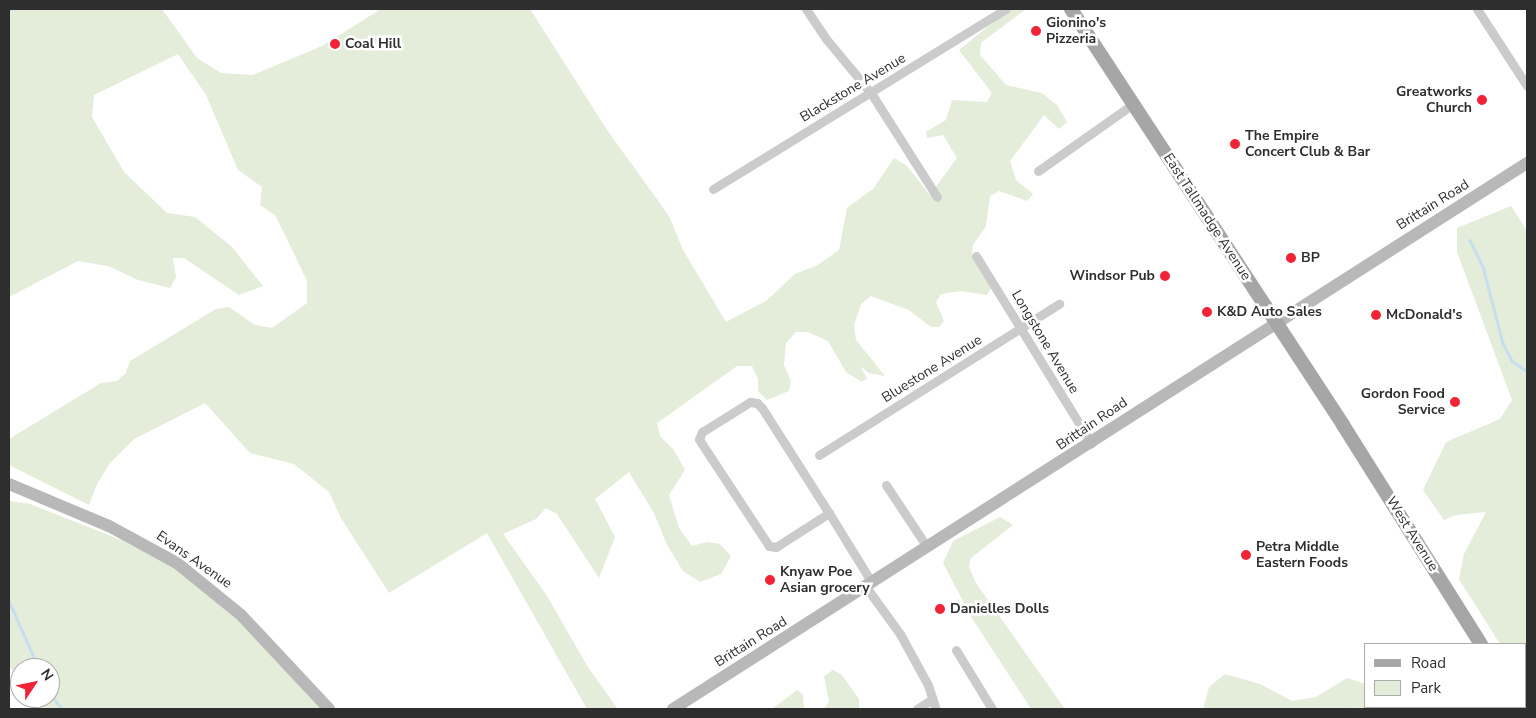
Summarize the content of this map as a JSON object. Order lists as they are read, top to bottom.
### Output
{
  "streets": {
    "main road": [
      "Brittain Road",
      "East Tallmadge Avenue",
      "West Avenue",
      "Evans Avenue"
    ],
    "street": ["Blackstone Avenue", "Longstone Avenue", "Bluestone Avenue"]
  },
  "crossings": [
    ["Brittain Road", "East Tallmadge Avenue"],
    ["Brittain Road", "Longstone Avenue"],
    ["East Tallmadge Avenue", "West Avenue"],
    ["Longstone Avenue", "Bluestone Avenue"]
  ],
  "places": [
    "Gionino's Pizzeria",
    "Coal Hill",
    "Greatworks Church",
    "The Empire Concert Club & Bar",
    "BP",
    "Windsor Pub",
    "K&D Auto Sales",
    "McDonald's",
    "Gordon Food Service",
    "Petra Middle Eastern Foods",
    "Knyaw Poe Asian grocery",
    "Danielles Dolls"
  ],
  "legend": ["Road", "Park"],
  "north": "top right"
}
